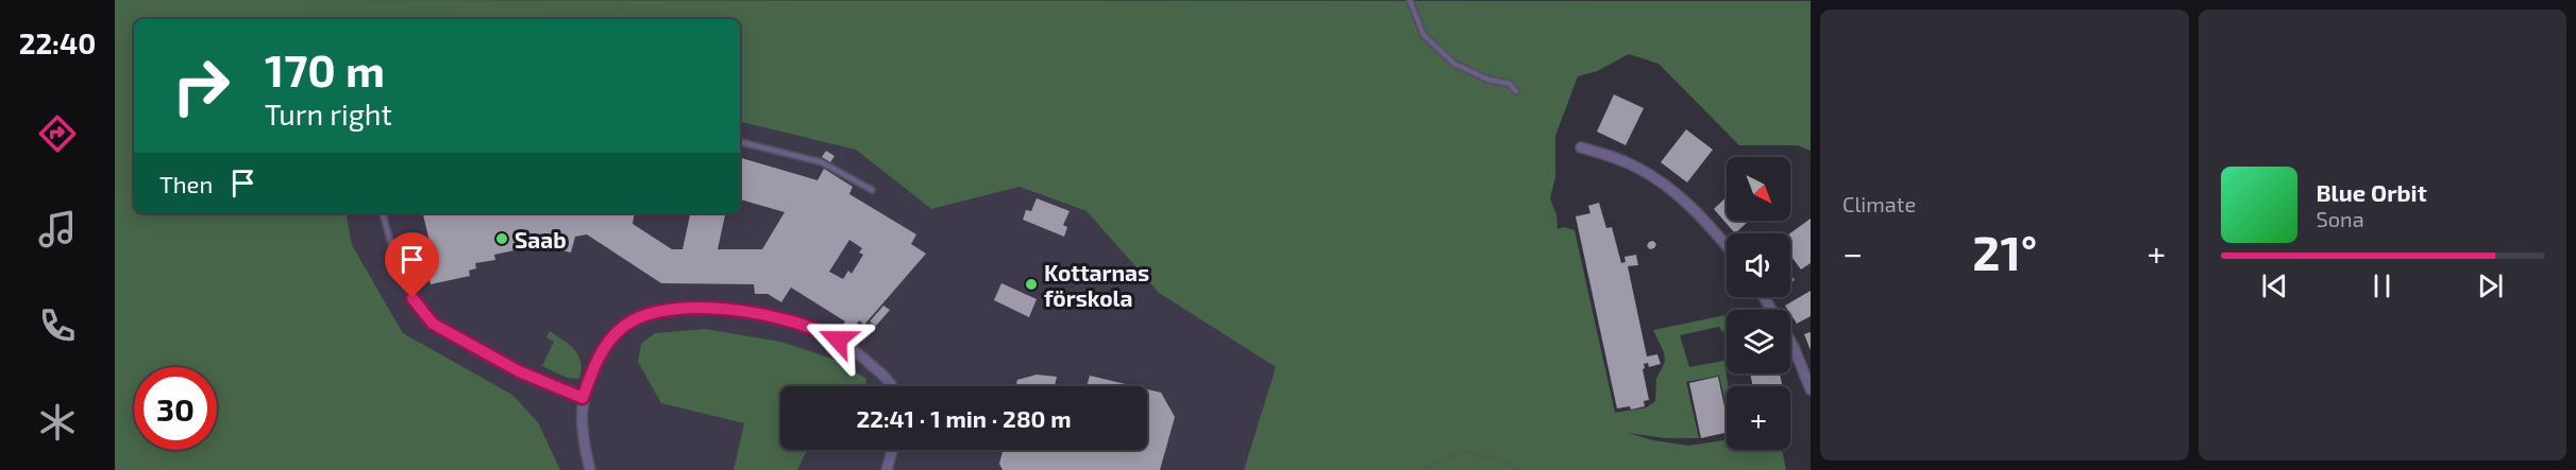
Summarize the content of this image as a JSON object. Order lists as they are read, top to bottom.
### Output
{
  "places": ["Saab", "Kottarnas förskola"],
  "north": "bottom right",
  "page": {
    "tabs": "22:40",
    "tile": "Climate",
    "turn": ["170 m", "Turn right"],
    "then": "Then",
    "map_buttons": "+",
    "song": ["Blue Orbit", "Sona"],
    "heat": ["−", "21°", "+"],
    "limit": "30",
    "trip": "22:41 · 1 min · 280 m"
  }
}
